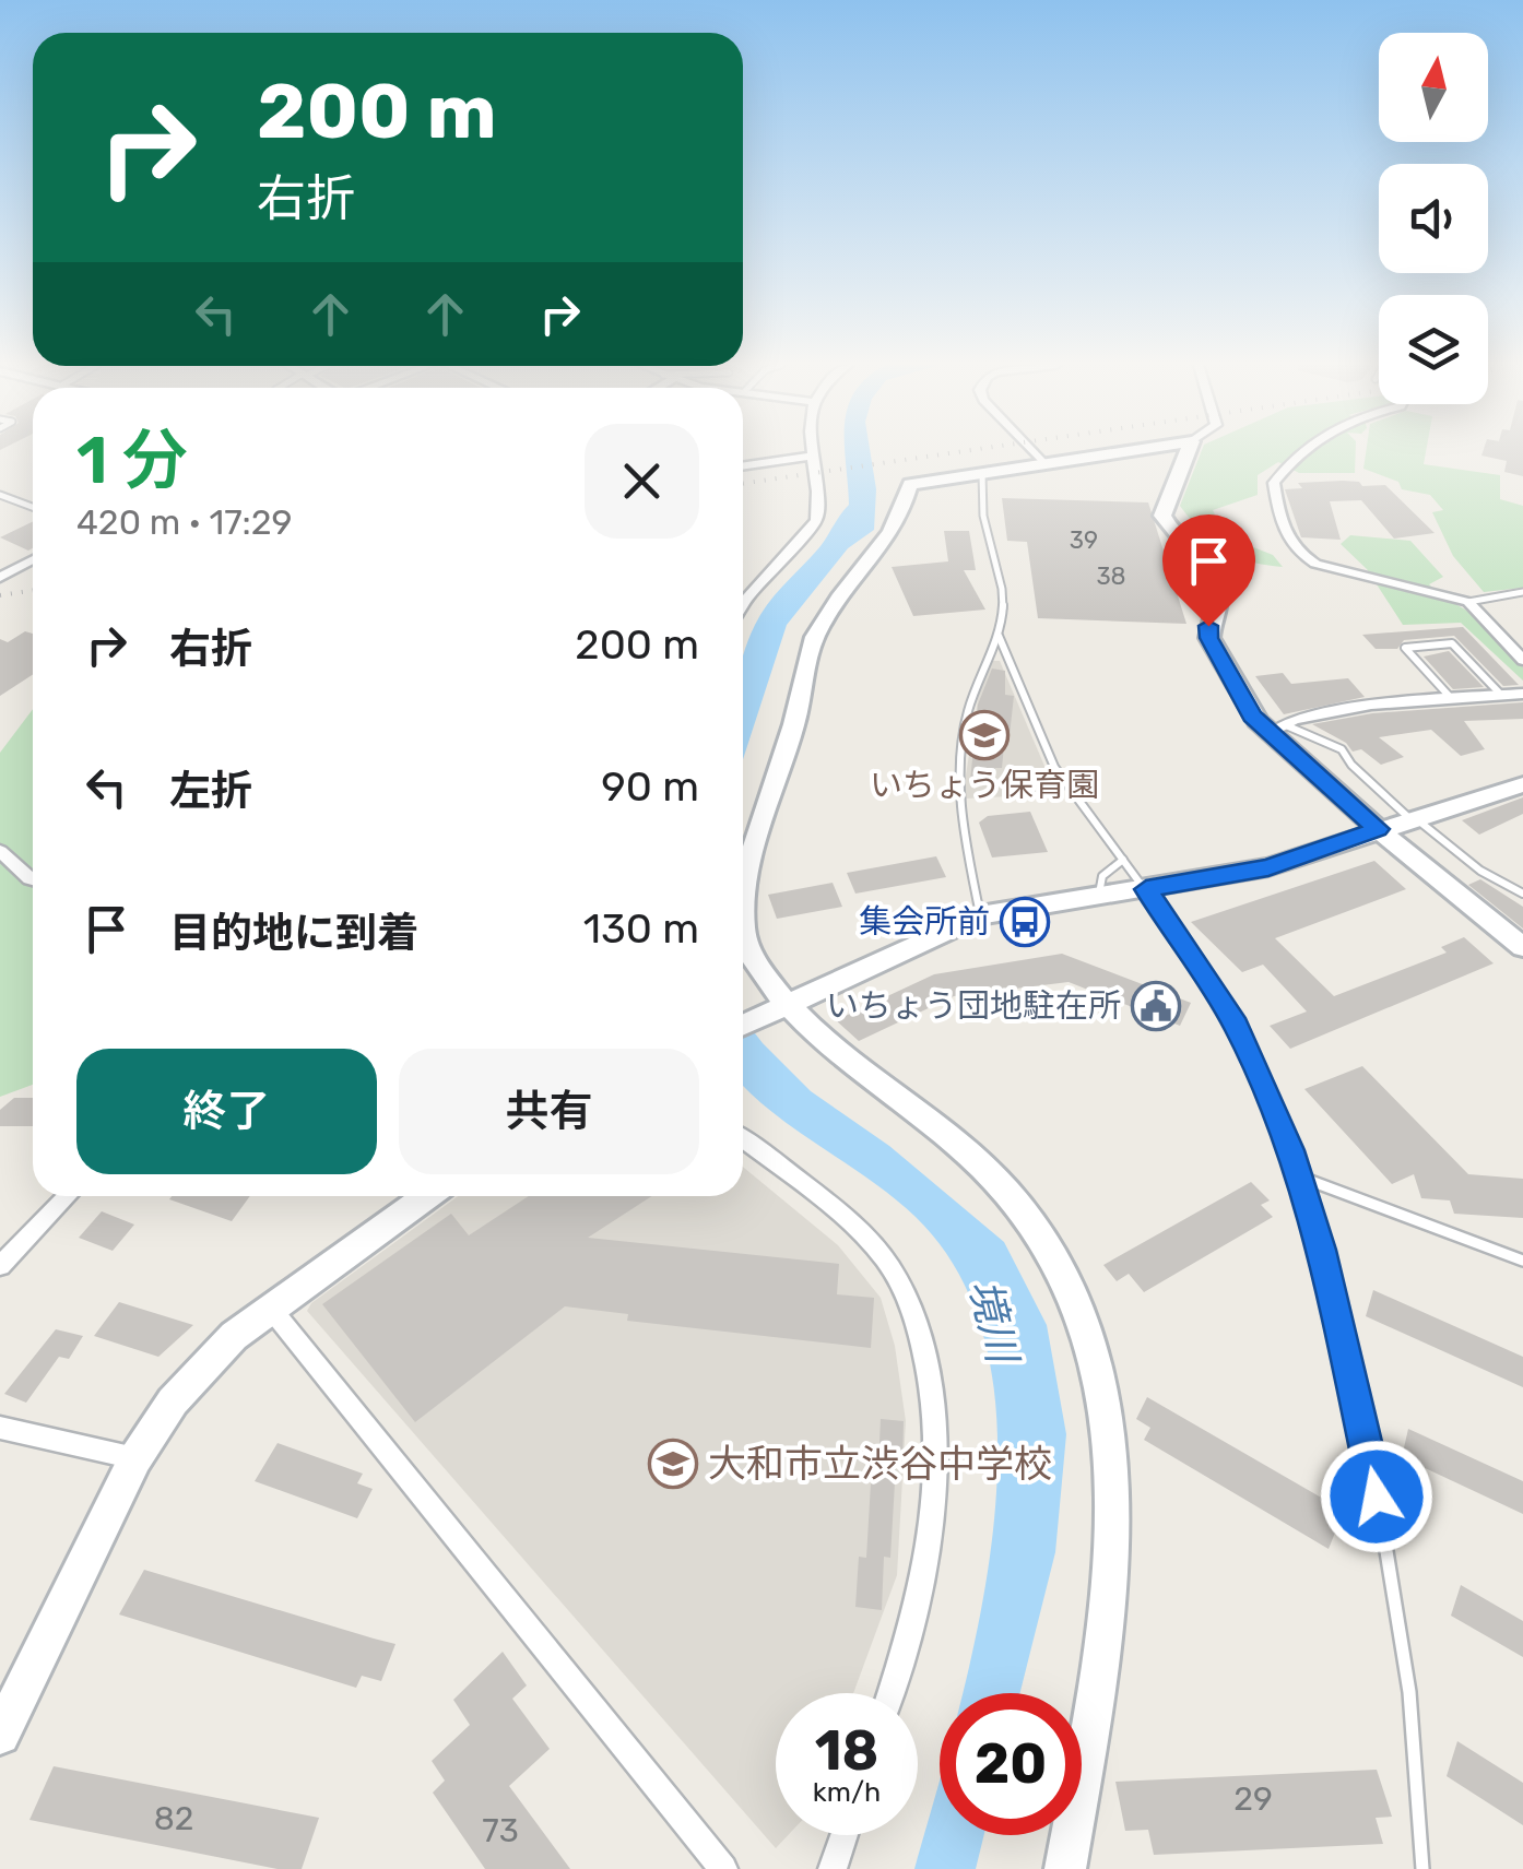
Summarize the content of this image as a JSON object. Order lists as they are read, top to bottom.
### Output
{
  "water": ["境川"],
  "places": {
    "school or university": ["いちょう保育園", "大和市立渋谷中学校"],
    "bus stop": ["集会所前"],
    "public building": ["いちょう団地駐在所"]
  },
  "house_numbers": [
    "39",
    "38",
    "29",
    "82",
    "73"
  ],
  "north": "top",
  "page": {
    "turn": ["200 m", "右折"],
    "heading": ["1 分", "420 m · 17:29"],
    "list": [
      {
        "name": "右折",
        "value": "200 m"
      },
      {
        "name": "左折",
        "value": "90 m"
      },
      {
        "name": "目的地に到着",
        "value": "130 m"
      }
    ],
    "buttons": ["終了", "共有"],
    "speed": "18 km/h",
    "limit": "20"
  }
}
